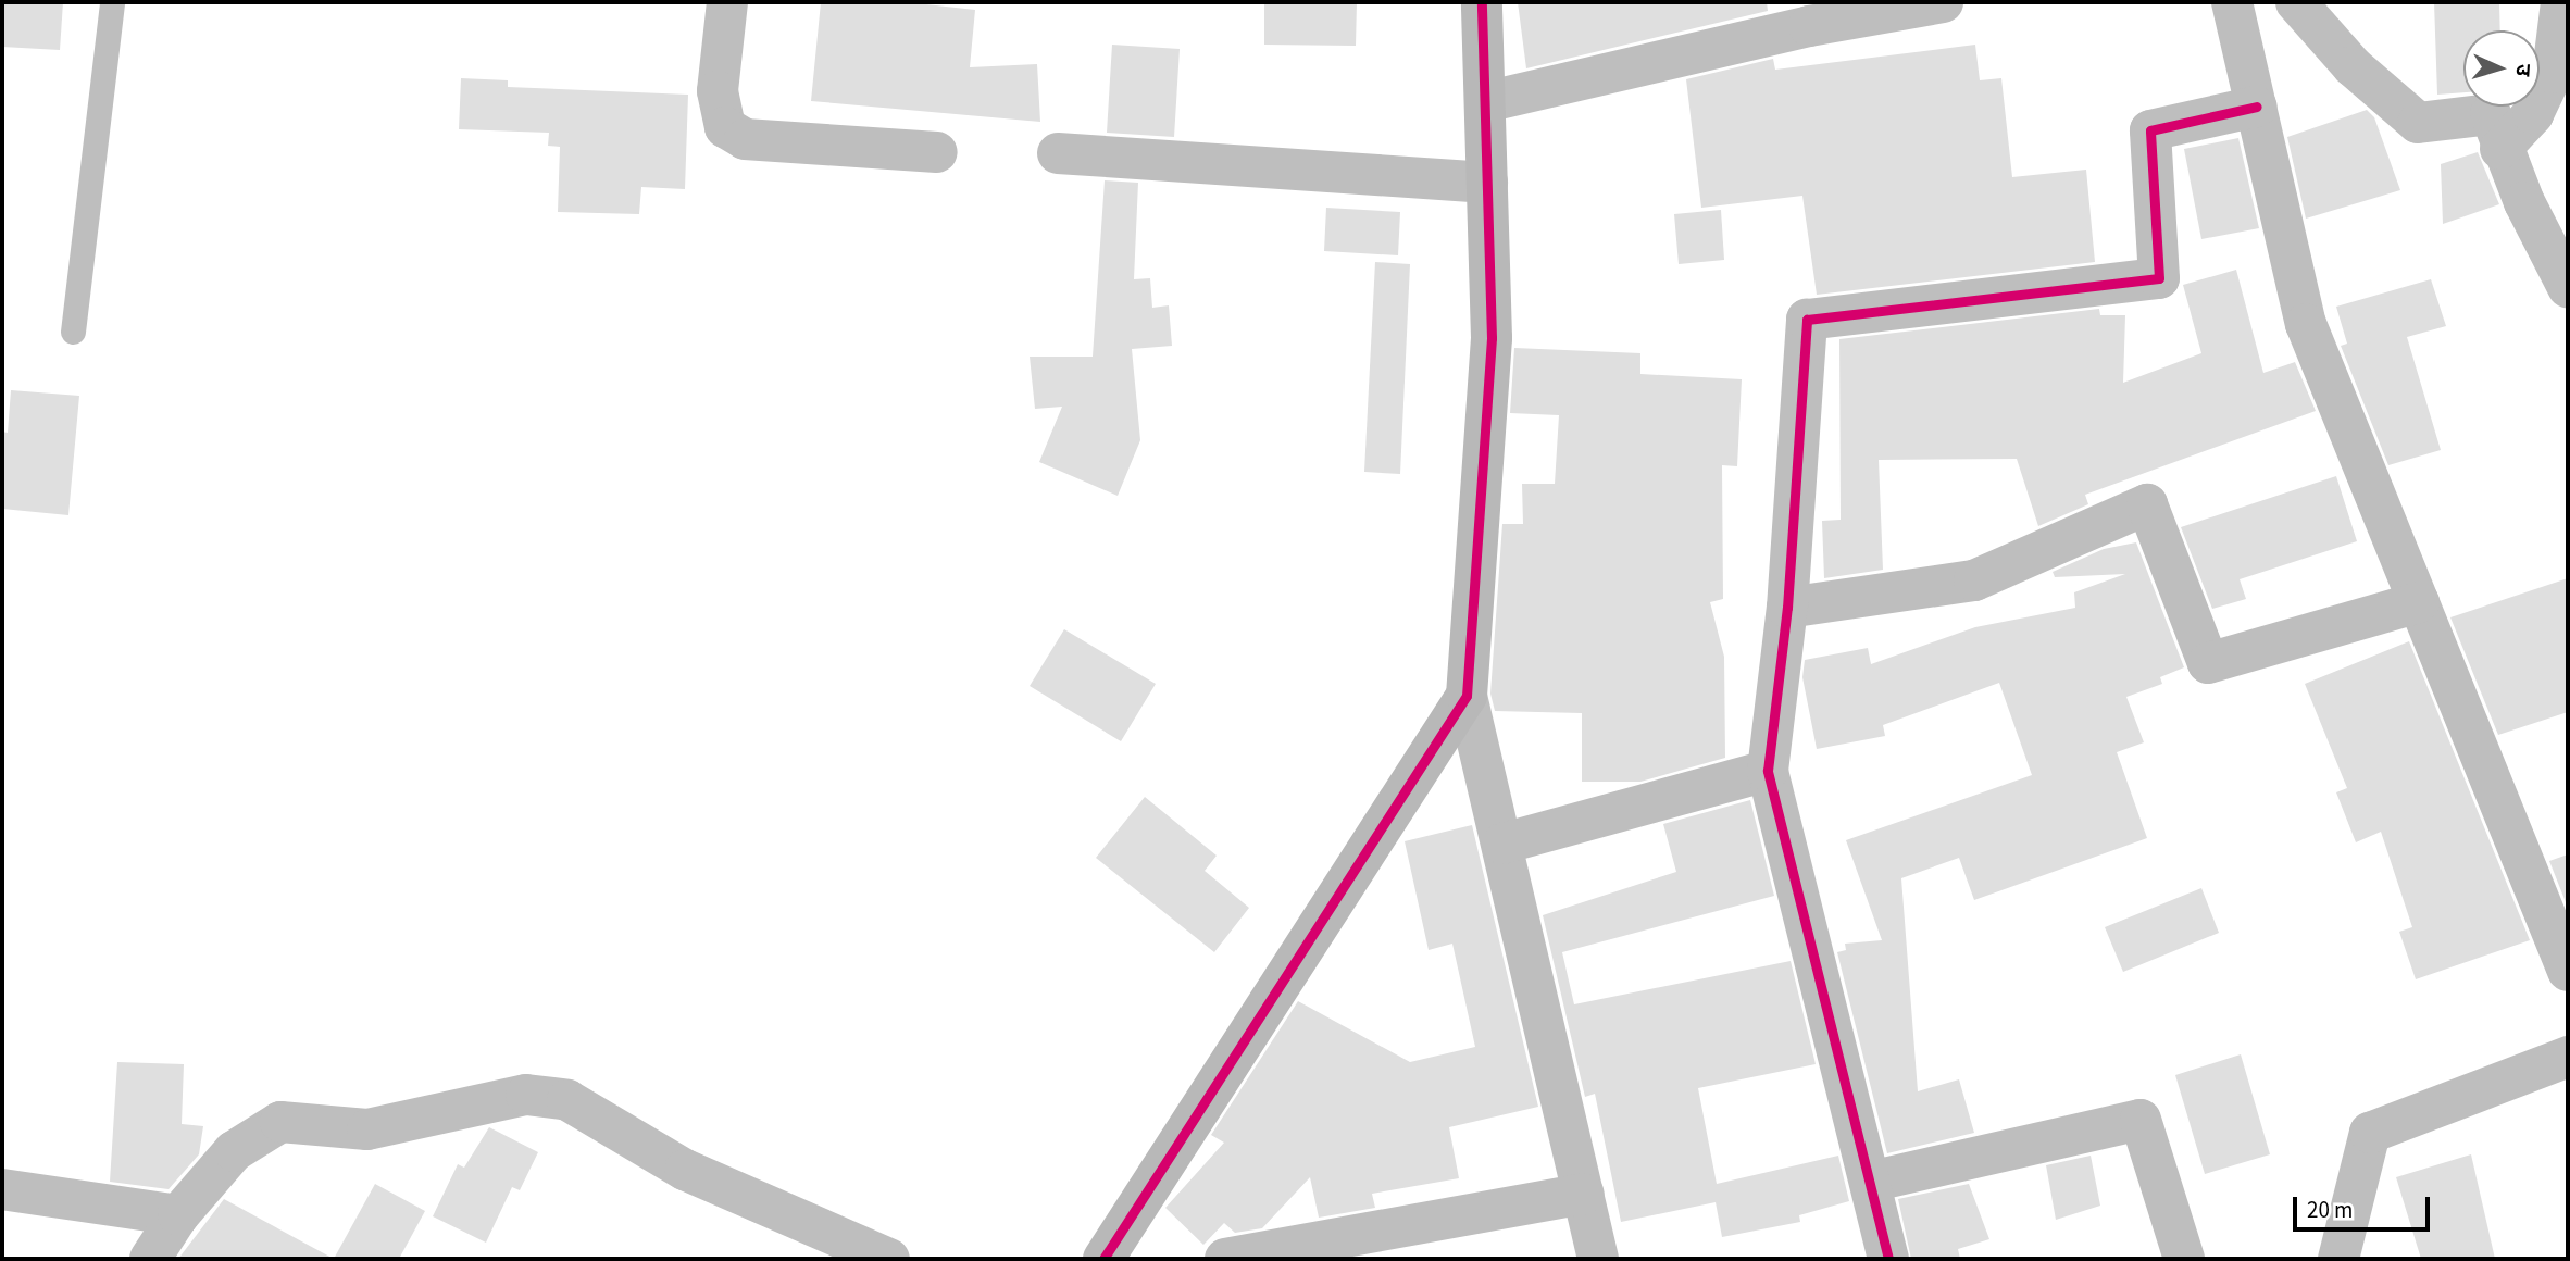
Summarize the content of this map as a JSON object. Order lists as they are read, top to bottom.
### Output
{
  "scale_bar": "20 m",
  "north": "right"
}
